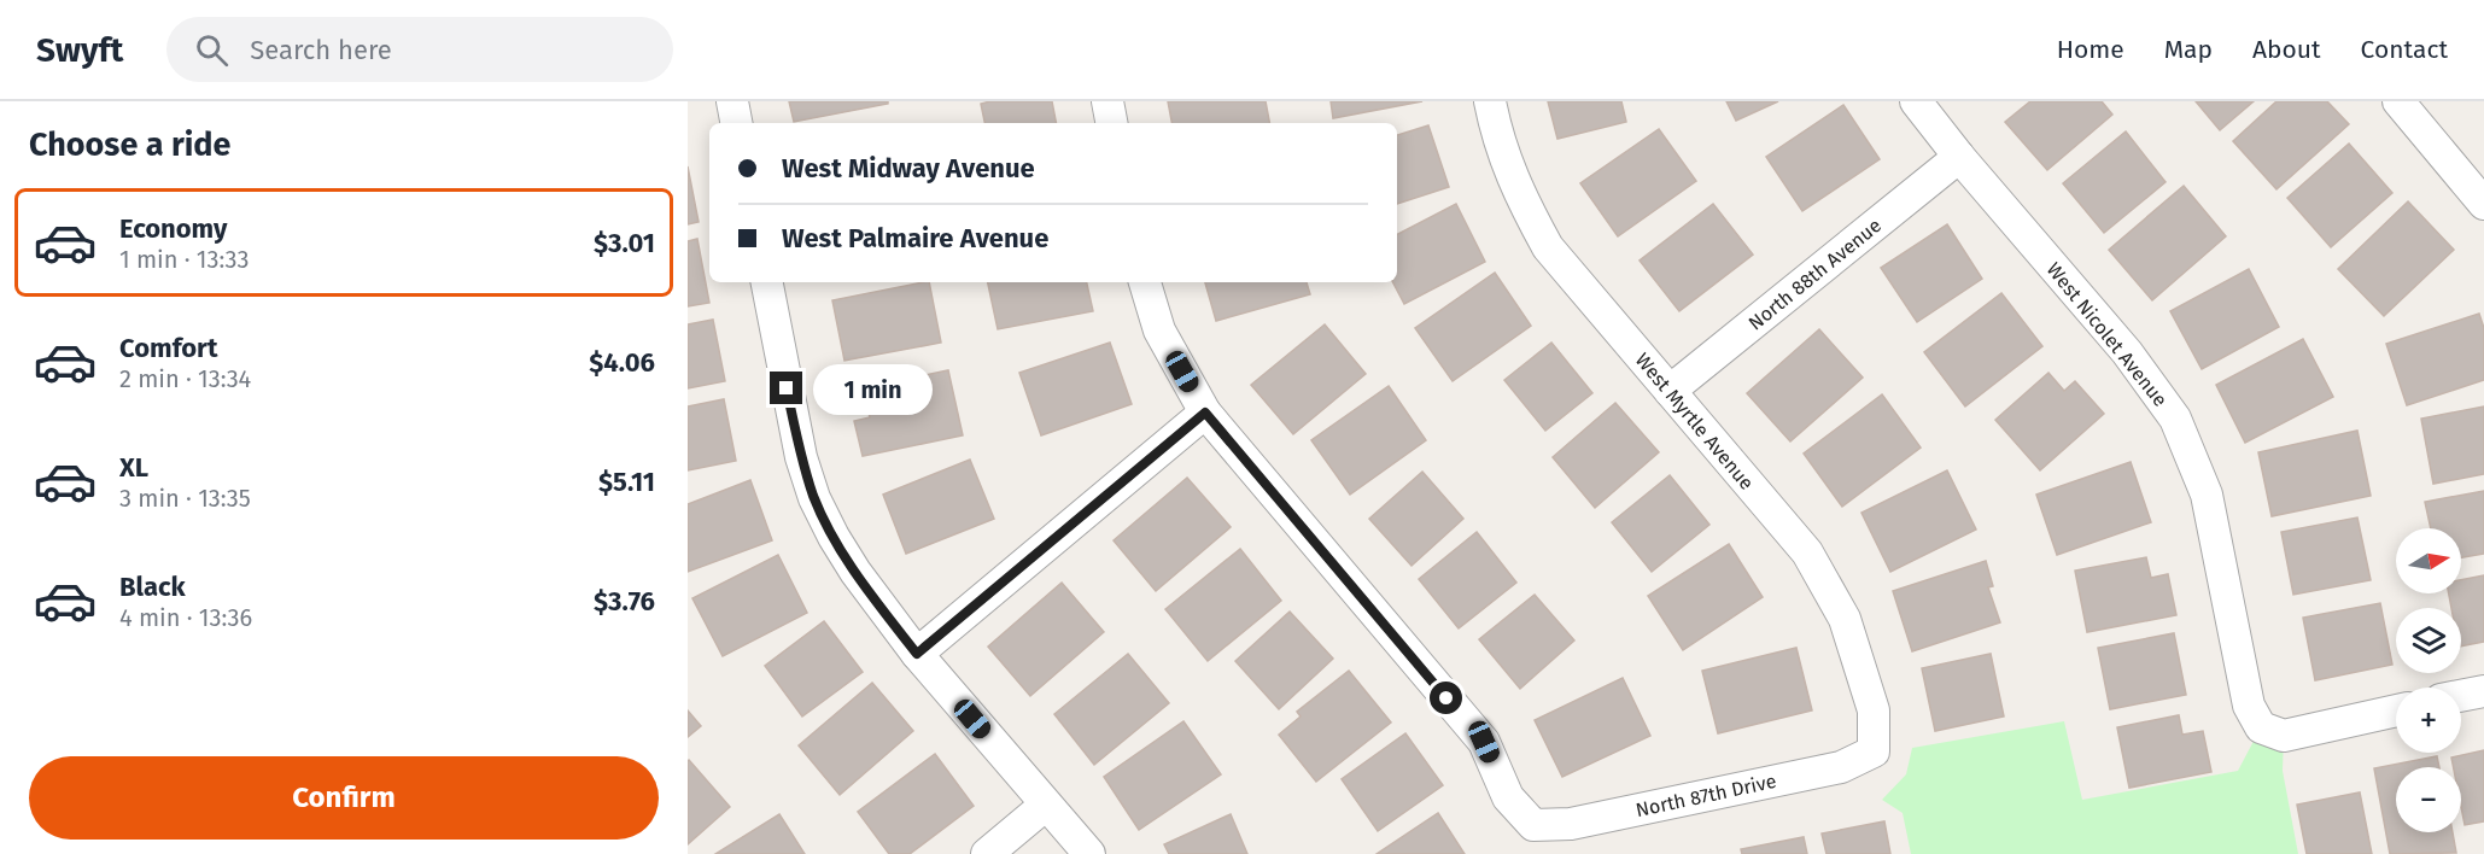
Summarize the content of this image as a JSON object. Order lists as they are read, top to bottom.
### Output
{
  "streets": {
    "street": [
      "North 88th Avenue",
      "West Nicolet Avenue",
      "West Myrtle Avenue",
      "North 87th Drive"
    ]
  },
  "crossings": [
    ["North 88th Avenue", "West Nicolet Avenue"],
    ["North 88th Avenue", "West Myrtle Avenue"],
    ["West Myrtle Avenue", "North 87th Drive"]
  ],
  "north": "right",
  "page": {
    "header": "Swyft",
    "search": "Search here",
    "nav": [
      "Home",
      "Map",
      "About",
      "Contact"
    ],
    "heading": "Choose a ride",
    "banner": ["West Midway Avenue", "West Palmaire Avenue"],
    "list": [
      {
        "name": "Economy",
        "note": "1 min · 13:33",
        "value": "$3.01"
      },
      {
        "name": "Comfort",
        "note": "2 min · 13:34",
        "value": "$4.06"
      },
      {
        "name": "XL",
        "note": "3 min · 13:35",
        "value": "$5.11"
      },
      {
        "name": "Black",
        "note": "4 min · 13:36",
        "value": "$3.76"
      }
    ],
    "bubble": "1 min",
    "map_buttons": ["+", "−"],
    "buttons": "Confirm"
  }
}
